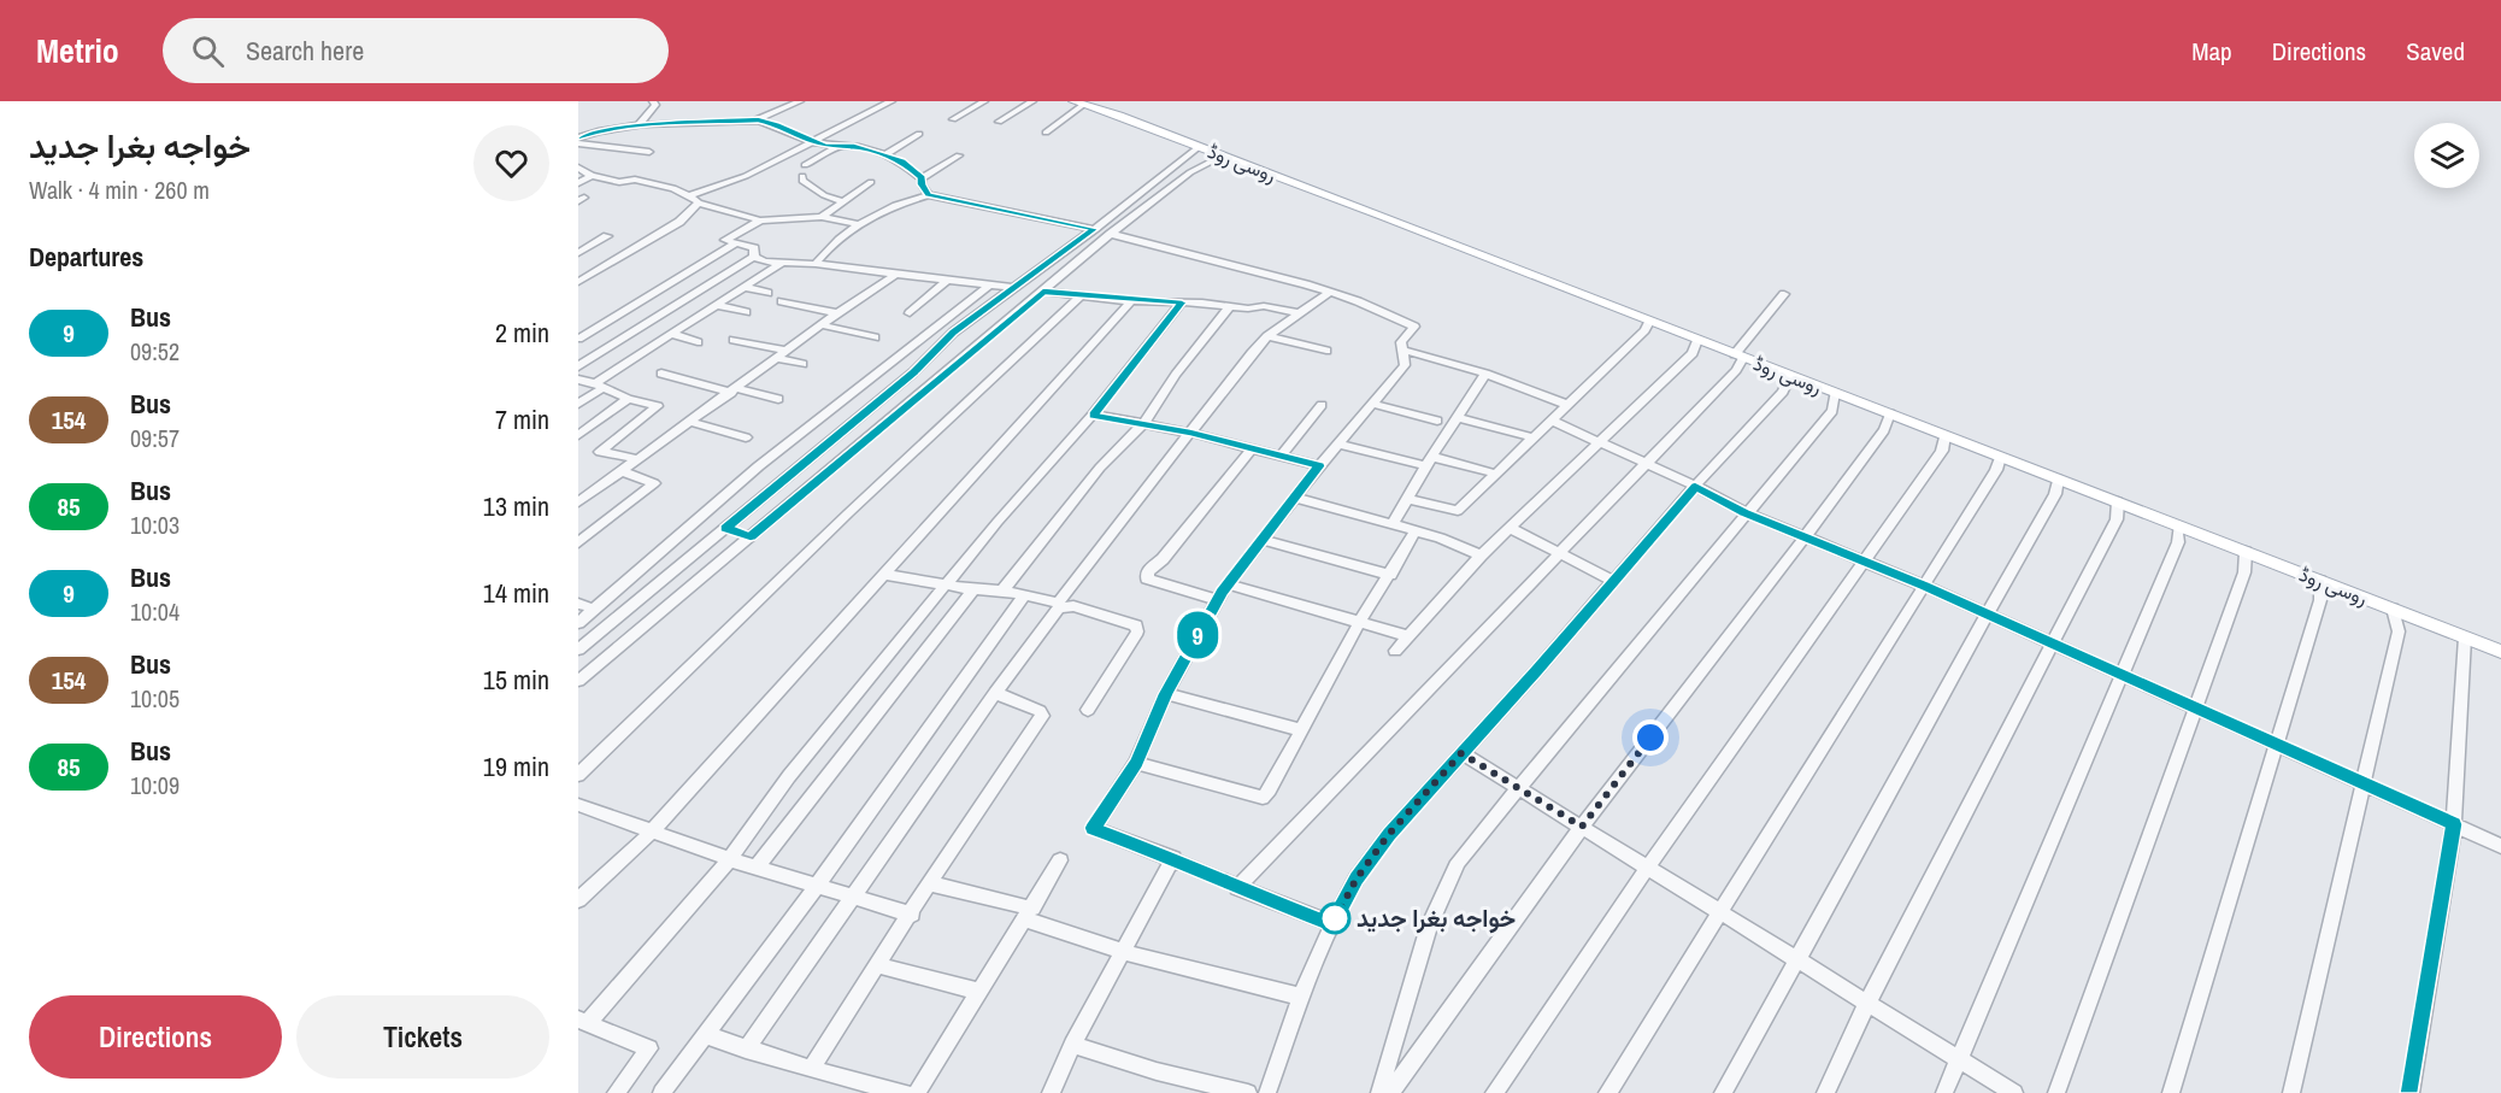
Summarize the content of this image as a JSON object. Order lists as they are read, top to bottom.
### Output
{
  "streets": {
    "main road": ["روسی روڈ"]
  },
  "places": ["خواجه بغرا جدید"],
  "lines": ["bus line 9"],
  "page": {
    "header": "Metrio",
    "search": "Search here",
    "nav": ["Map", "Directions", "Saved"],
    "heading": [
      ["خواجه بغرا جدید", "Walk · 4 min · 260 m"],
      "Departures"
    ],
    "on_map": "9",
    "list": [
      {
        "mark": "9",
        "name": "Bus",
        "note": "09:52",
        "value": "2 min"
      },
      {
        "mark": "154",
        "name": "Bus",
        "note": "09:57",
        "value": "7 min"
      },
      {
        "mark": "85",
        "name": "Bus",
        "note": "10:03",
        "value": "13 min"
      },
      {
        "mark": "9",
        "name": "Bus",
        "note": "10:04",
        "value": "14 min"
      },
      {
        "mark": "154",
        "name": "Bus",
        "note": "10:05",
        "value": "15 min"
      },
      {
        "mark": "85",
        "name": "Bus",
        "note": "10:09",
        "value": "19 min"
      }
    ],
    "buttons": ["Directions", "Tickets"]
  }
}
